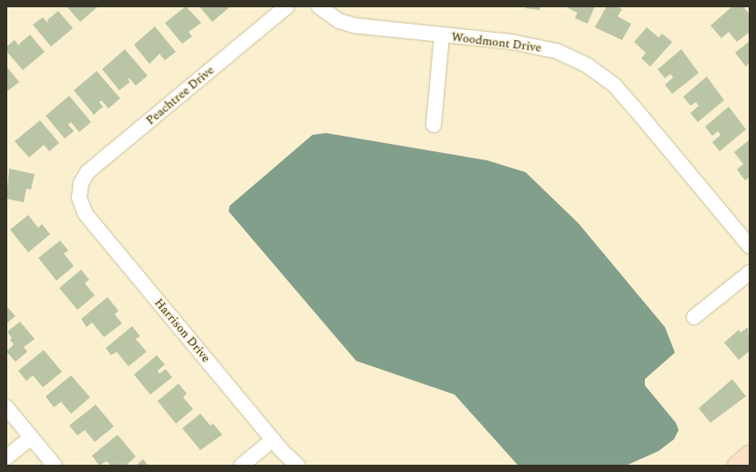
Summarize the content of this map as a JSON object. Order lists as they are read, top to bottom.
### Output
{
  "streets": {
    "street": ["Woodmont Drive", "Peachtree Drive", "Harrison Drive"]
  },
  "crossings": [
    ["Peachtree Drive", "Harrison Drive"]
  ]
}
